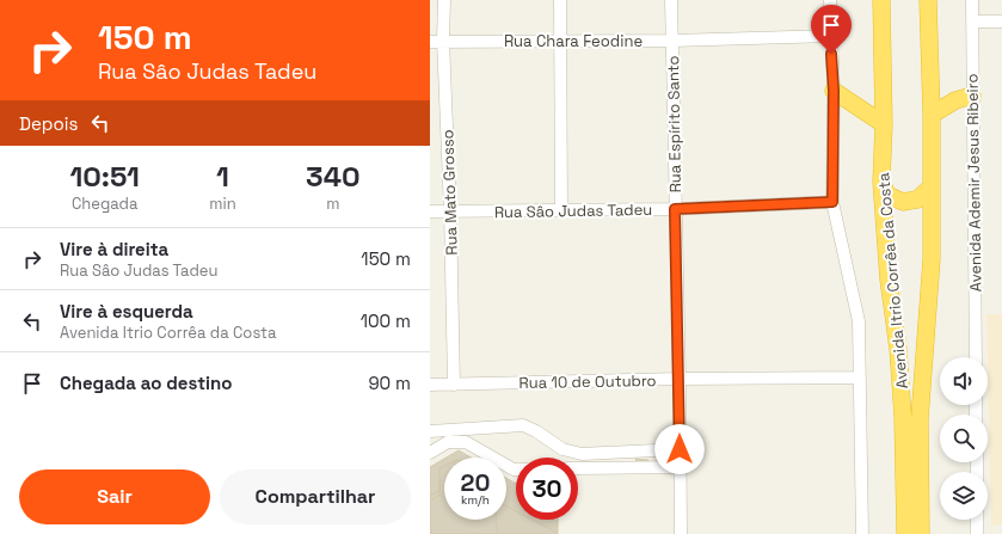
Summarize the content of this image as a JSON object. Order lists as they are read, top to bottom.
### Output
{
  "streets": {
    "highway": ["Avenida Itrio Corrêa da Costa"],
    "street": [
      "Rua Chara Feodine",
      "Rua Espírito Santo",
      "Avenida Ademir Jesus Ribeiro",
      "Rua Mato Grosso",
      "Rua Sâo Judas Tadeu",
      "Rua 10 de Outubro"
    ]
  },
  "crossings": [
    ["Rua Chara Feodine", "Rua Espírito Santo"],
    ["Rua Chara Feodine", "Rua Mato Grosso"],
    ["Rua Espírito Santo", "Rua Sâo Judas Tadeu"],
    ["Rua Espírito Santo", "Rua 10 de Outubro"],
    ["Rua Mato Grosso", "Rua Sâo Judas Tadeu"],
    ["Rua Mato Grosso", "Rua 10 de Outubro"]
  ],
  "page": {
    "turn": ["150 m", "Rua Sâo Judas Tadeu"],
    "then": "Depois",
    "eta": [
      "10:51",
      "Chegada",
      "1",
      "min",
      "340",
      "m"
    ],
    "list": [
      {
        "name": "Vire à direita",
        "note": "Rua Sâo Judas Tadeu",
        "value": "150 m"
      },
      {
        "name": "Vire à esquerda",
        "note": "Avenida Itrio Corrêa da Costa",
        "value": "100 m"
      },
      {
        "name": "Chegada ao destino",
        "value": "90 m"
      }
    ],
    "speed": "20 km/h",
    "limit": "30",
    "buttons": ["Sair", "Compartilhar"]
  }
}
